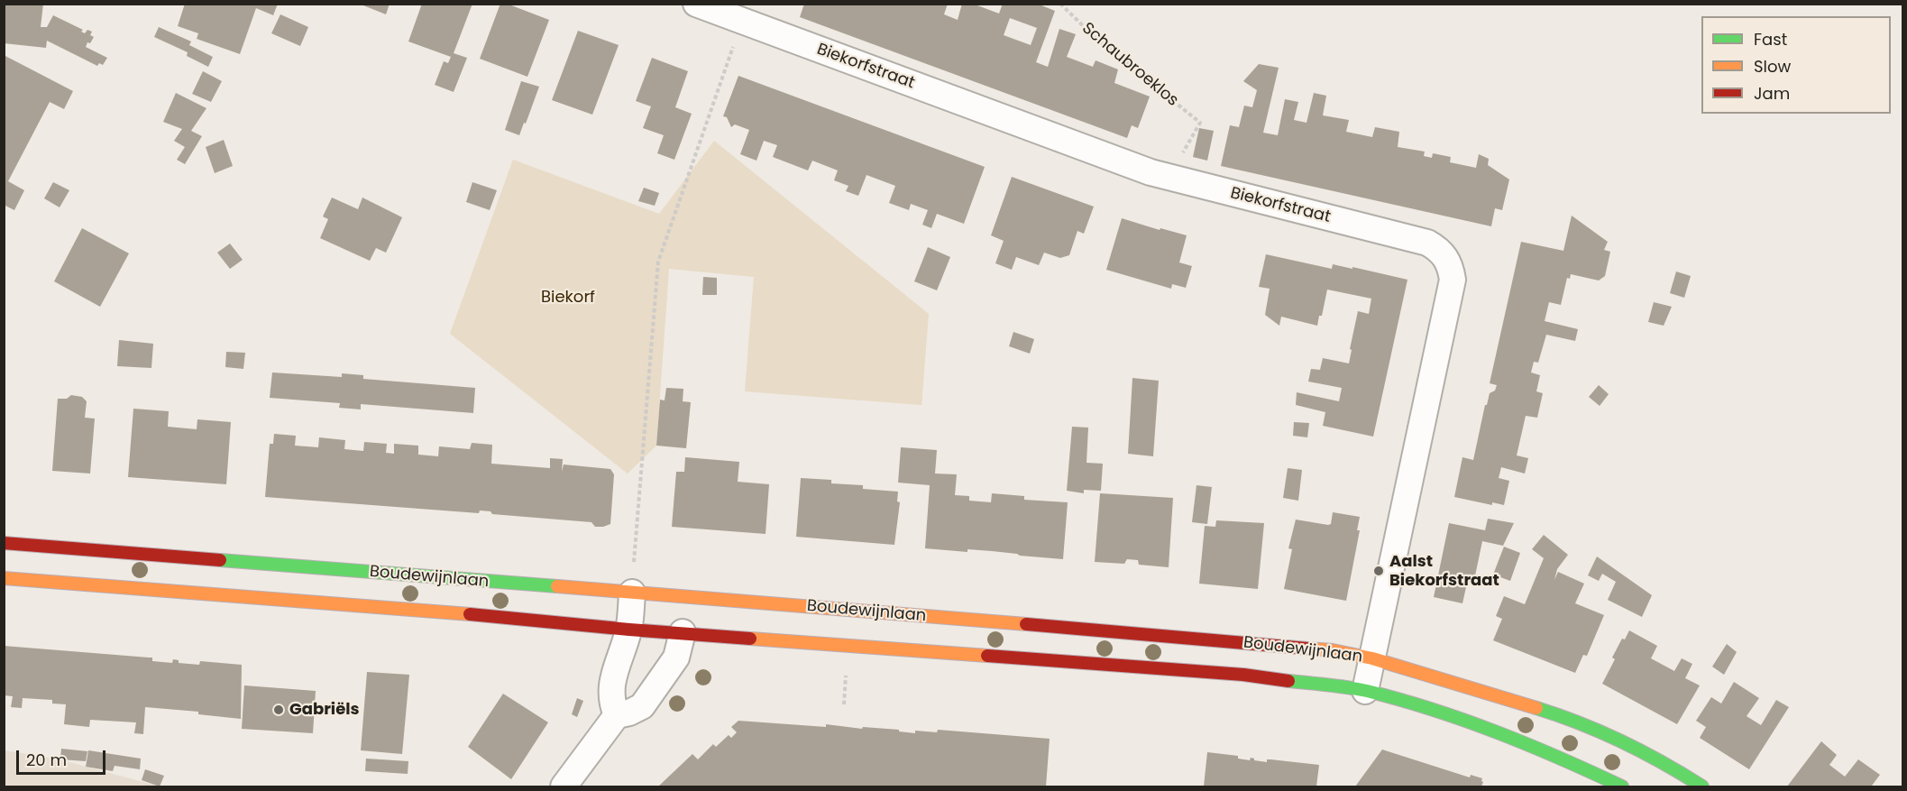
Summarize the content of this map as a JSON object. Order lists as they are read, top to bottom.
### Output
{
  "streets": {
    "main road": ["Boudewijnlaan"],
    "street": ["Biekorfstraat"],
    "path": ["Schaubroeklos"]
  },
  "crossings": [
    ["Biekorfstraat", "Boudewijnlaan"]
  ],
  "parks": ["Biekorf"],
  "places": ["Aalst Biekorfstraat", "Gabriëls"],
  "legend": ["Fast", "Slow", "Jam"],
  "scale_bar": "20 m"
}
